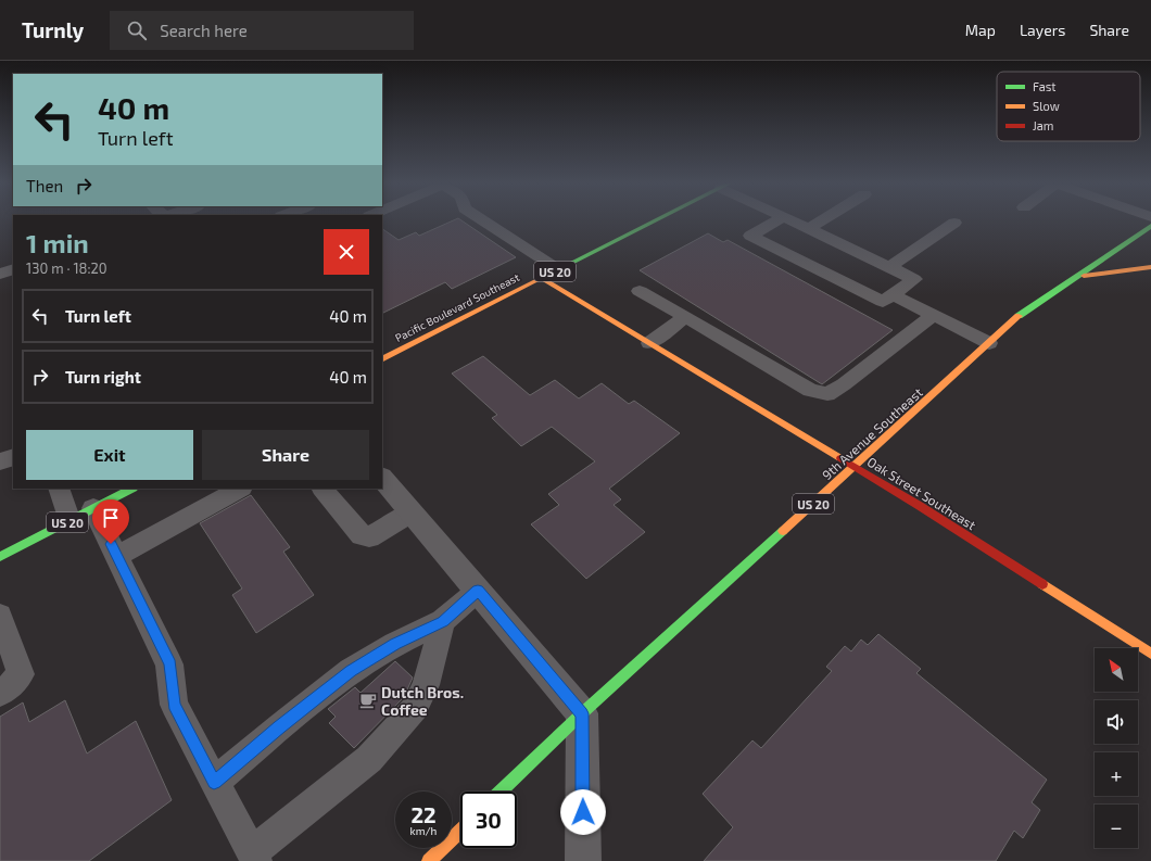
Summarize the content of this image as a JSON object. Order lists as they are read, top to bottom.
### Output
{
  "streets": {
    "main road": [
      "US 20",
      "Pacific Boulevard Southeast",
      "9th Avenue Southeast",
      "Oak Street Southeast"
    ]
  },
  "crossings": [
    ["Pacific Boulevard Southeast", "Oak Street Southeast"],
    ["9th Avenue Southeast", "Oak Street Southeast"]
  ],
  "places": {
    "cafe": ["Dutch Bros. Coffee"]
  },
  "legend": ["Fast", "Slow", "Jam"],
  "north": "top left",
  "page": {
    "header": "Turnly",
    "search": "Search here",
    "nav": ["Map", "Layers", "Share"],
    "turn": ["40 m", "Turn left"],
    "then": "Then",
    "heading": ["1 min", "130 m · 18:20"],
    "list": [
      {
        "name": "Turn left",
        "value": "40 m"
      },
      {
        "name": "Turn right",
        "value": "40 m"
      }
    ],
    "buttons": ["Exit", "Share"],
    "map_buttons": ["+", "−"],
    "speed": "22 km/h",
    "limit": "30"
  }
}
